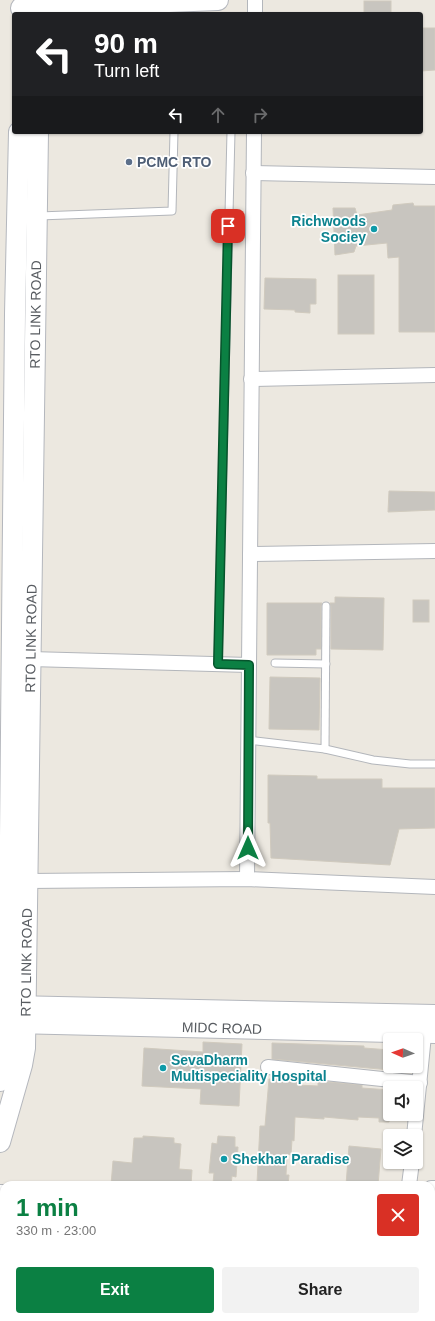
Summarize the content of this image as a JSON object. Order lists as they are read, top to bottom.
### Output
{
  "streets": {
    "main road": ["RTO LINK ROAD", "MIDC ROAD"]
  },
  "crossings": [
    ["RTO LINK ROAD", "MIDC ROAD"]
  ],
  "places": [
    "PCMC RTO",
    "Richwoods Sociey",
    "SevaDharm Multispeciality Hospital",
    "Shekhar Paradise"
  ],
  "north": "left",
  "page": {
    "turn": ["90 m", "Turn left"],
    "heading": ["1 min", "330 m · 23:00"],
    "buttons": ["Exit", "Share"]
  }
}
